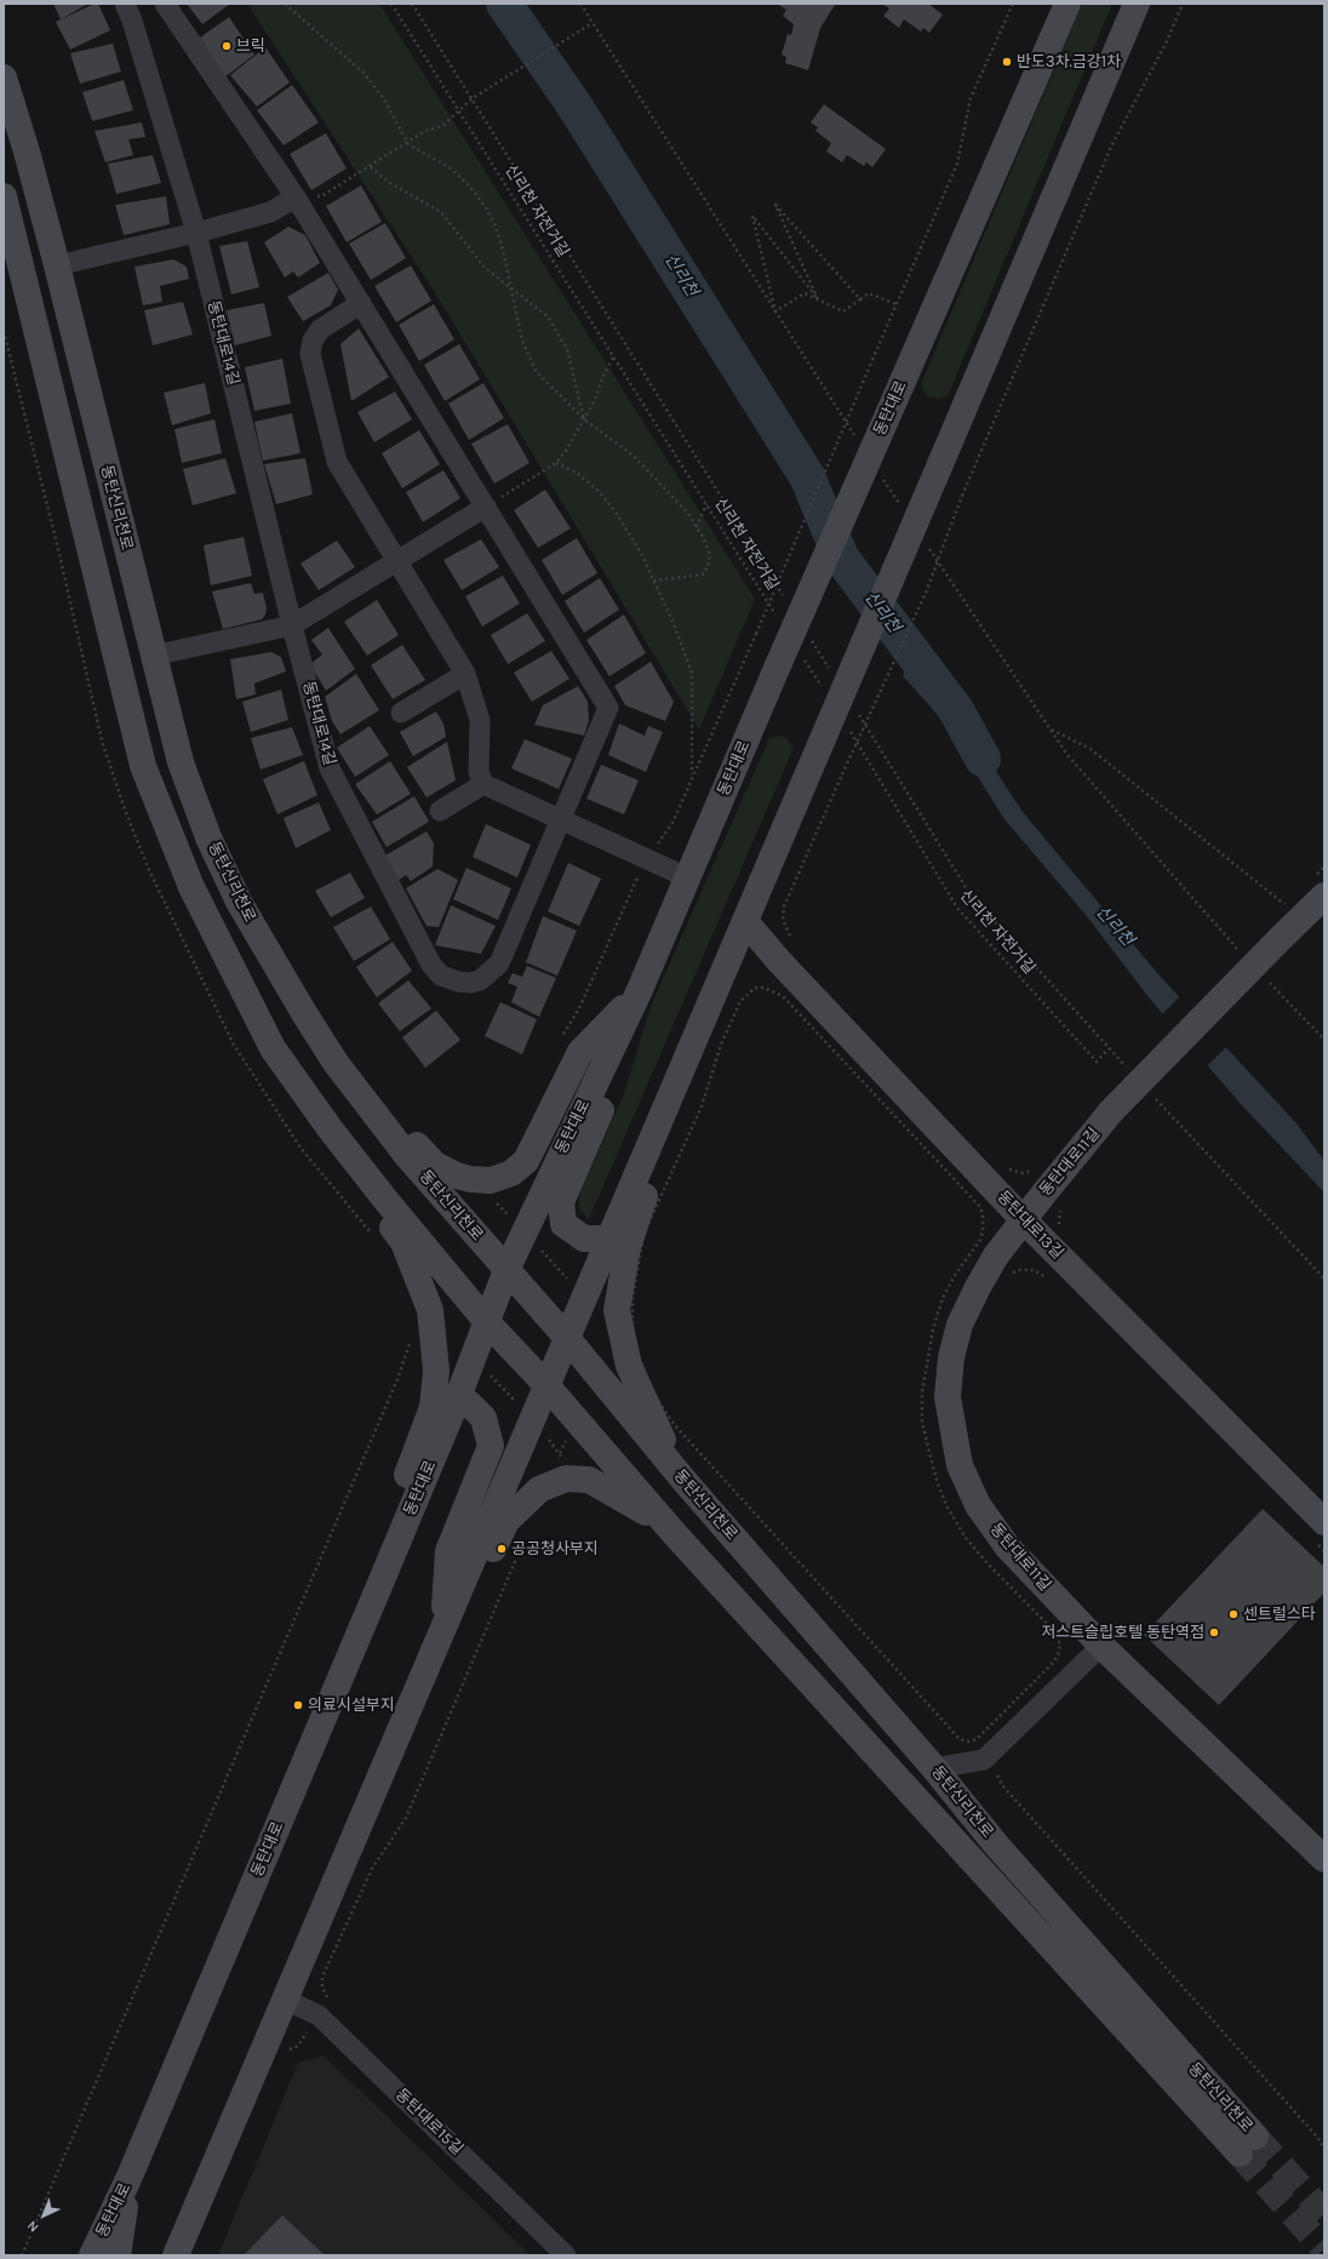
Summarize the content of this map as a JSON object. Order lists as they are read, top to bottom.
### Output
{
  "streets": {
    "main road": [
      "동탄대로",
      "동탄신리천로",
      "동탄대로11길",
      "동탄대로13길"
    ],
    "street": ["동탄대로14길", "동탄대로15길"],
    "path": ["신리천 자전거길"]
  },
  "crossings": [
    ["동탄대로", "동탄신리천로"],
    ["동탄대로11길", "동탄대로13길"]
  ],
  "water": ["신리천"],
  "places": [
    "브릭",
    "반도3차.금강1차",
    "공공청사부지",
    "센트럴스타",
    "저스트슬립호텔 동탄역점",
    "의료시설부지"
  ],
  "north": "bottom left"
}
